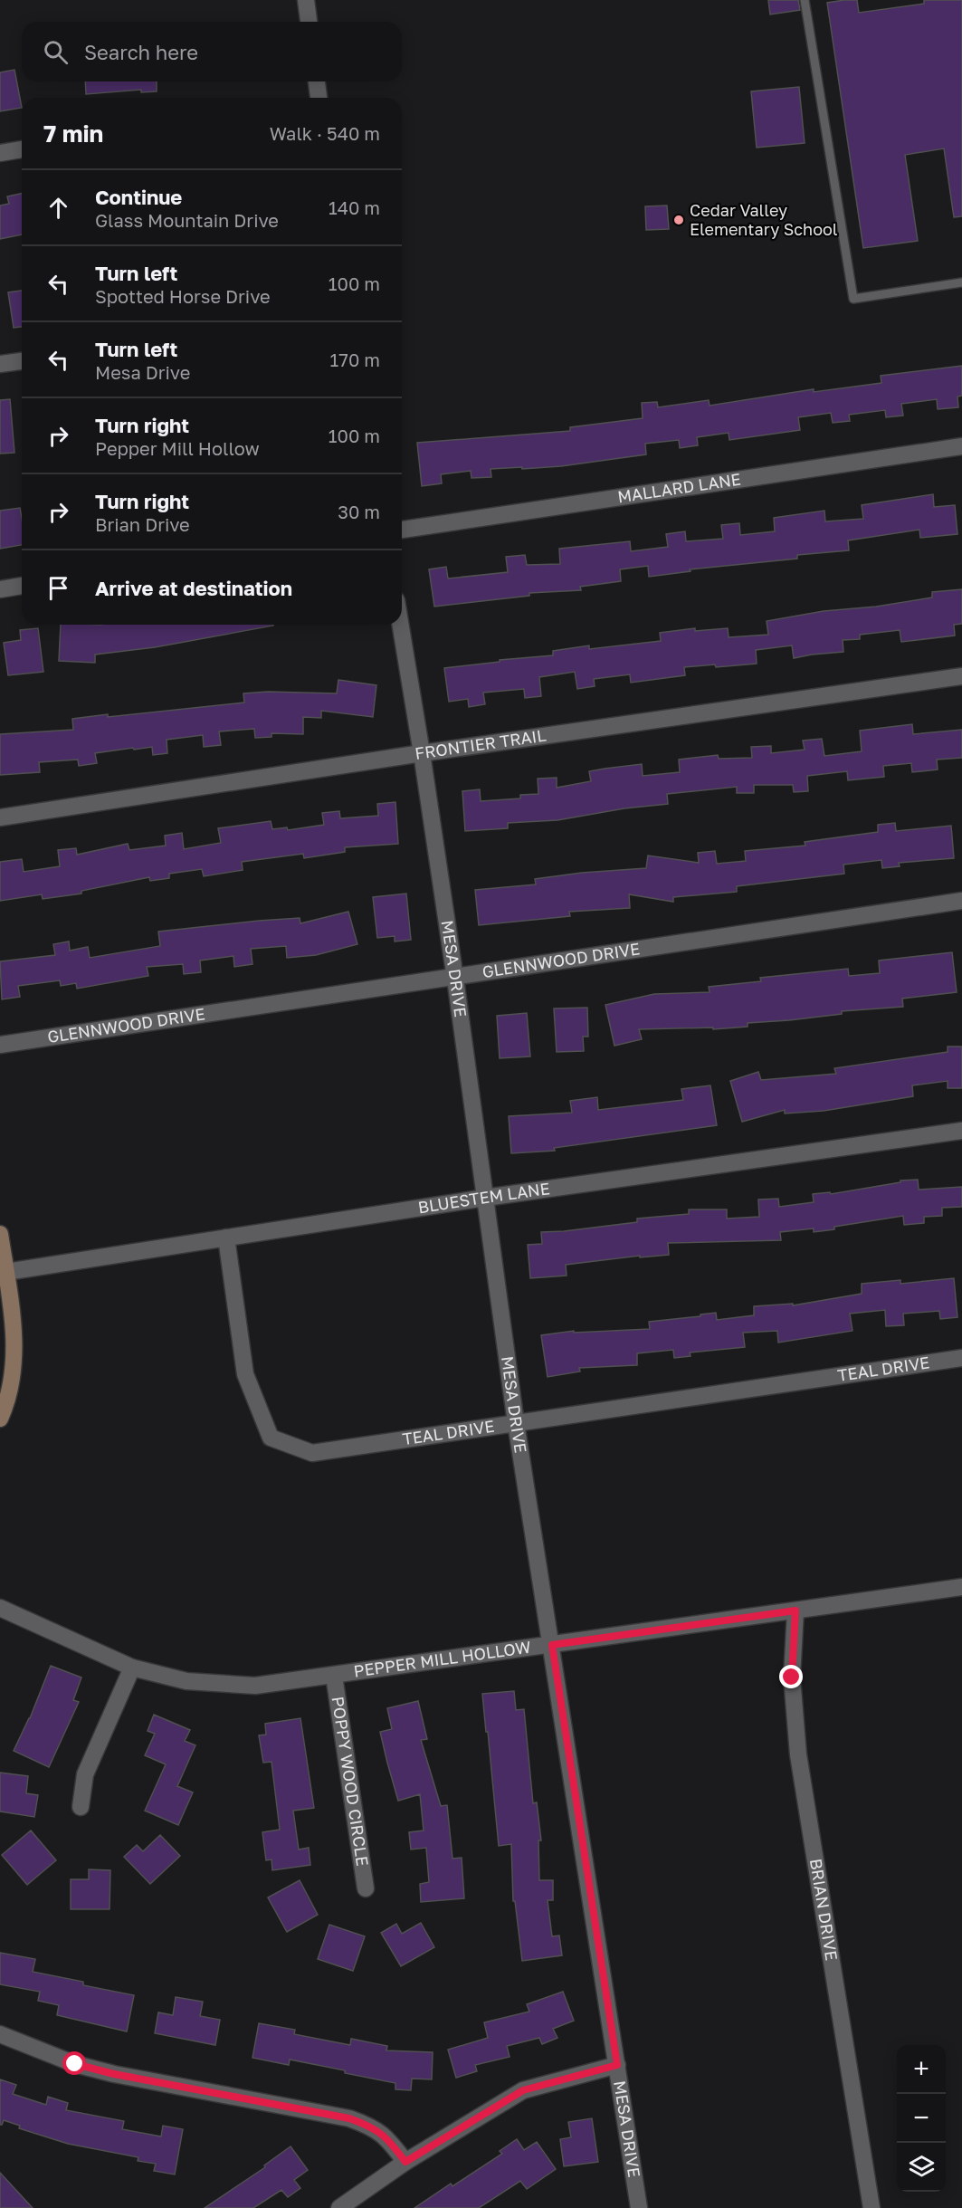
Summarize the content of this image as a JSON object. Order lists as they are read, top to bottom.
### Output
{
  "streets": {
    "street": [
      "MALLARD LANE",
      "FRONTIER TRAIL",
      "GLENNWOOD DRIVE",
      "MESA DRIVE",
      "BLUESTEM LANE",
      "TEAL DRIVE",
      "PEPPER MILL HOLLOW",
      "POPPY WOOD CIRCLE",
      "BRIAN DRIVE"
    ]
  },
  "crossings": [
    ["FRONTIER TRAIL", "MESA DRIVE"],
    ["GLENNWOOD DRIVE", "MESA DRIVE"],
    ["MESA DRIVE", "BLUESTEM LANE"],
    ["MESA DRIVE", "TEAL DRIVE"],
    ["MESA DRIVE", "PEPPER MILL HOLLOW"],
    ["BLUESTEM LANE", "TEAL DRIVE"],
    ["PEPPER MILL HOLLOW", "POPPY WOOD CIRCLE"],
    ["PEPPER MILL HOLLOW", "BRIAN DRIVE"]
  ],
  "places": ["Cedar Valley Elementary School"],
  "page": {
    "search": "Search here",
    "heading": ["7 min", "Walk · 540 m"],
    "list": [
      ["Continue", "Glass Mountain Drive", "140 m"],
      ["Turn left", "Spotted Horse Drive", "100 m"],
      ["Turn left", "Mesa Drive", "170 m"],
      ["Turn right", "Pepper Mill Hollow", "100 m"],
      ["Turn right", "Brian Drive", "30 m"],
      "Arrive at destination"
    ],
    "map_buttons": ["+", "−"]
  }
}
